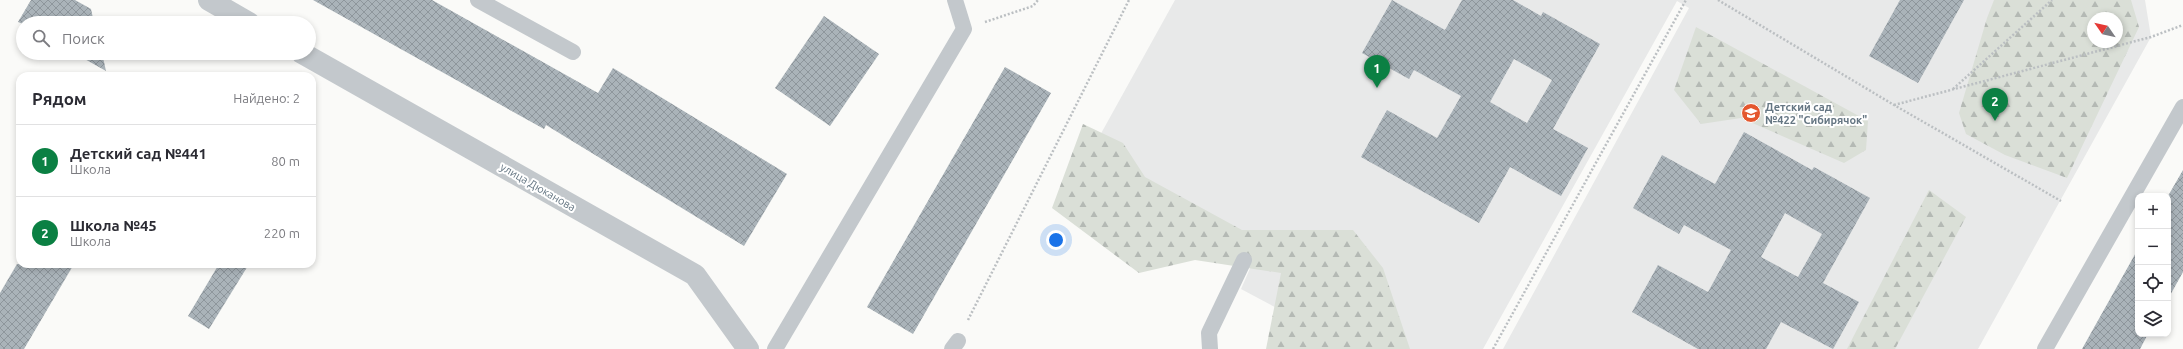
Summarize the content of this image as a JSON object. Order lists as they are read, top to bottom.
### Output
{
  "streets": {
    "street": ["улица Дюканова"]
  },
  "places": {
    "school or university": ["Детский сад №422 \"Сибирячок\""]
  },
  "north": "top left",
  "page": {
    "search": "Поиск",
    "pins": ["1", "2"],
    "heading": ["Рядом", "Найдено: 2"],
    "list": [
      {
        "mark": "1",
        "name": "Детский сад №441",
        "note": "Школа",
        "value": "80 m"
      },
      {
        "mark": "2",
        "name": "Школа №45",
        "note": "Школа",
        "value": "220 m"
      }
    ],
    "map_buttons": ["+", "−"]
  }
}
